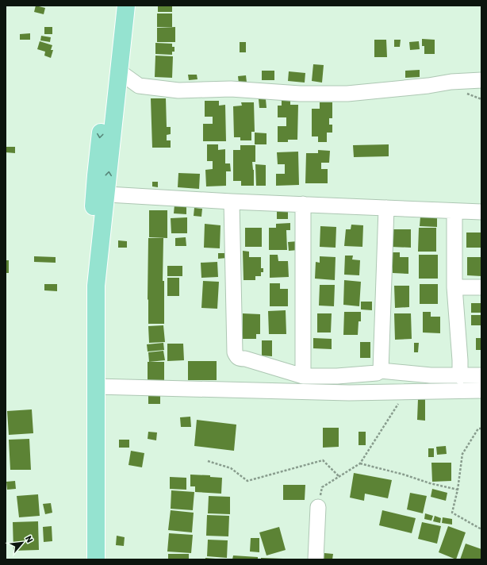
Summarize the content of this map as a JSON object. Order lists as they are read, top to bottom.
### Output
{
  "north": "top right"
}
